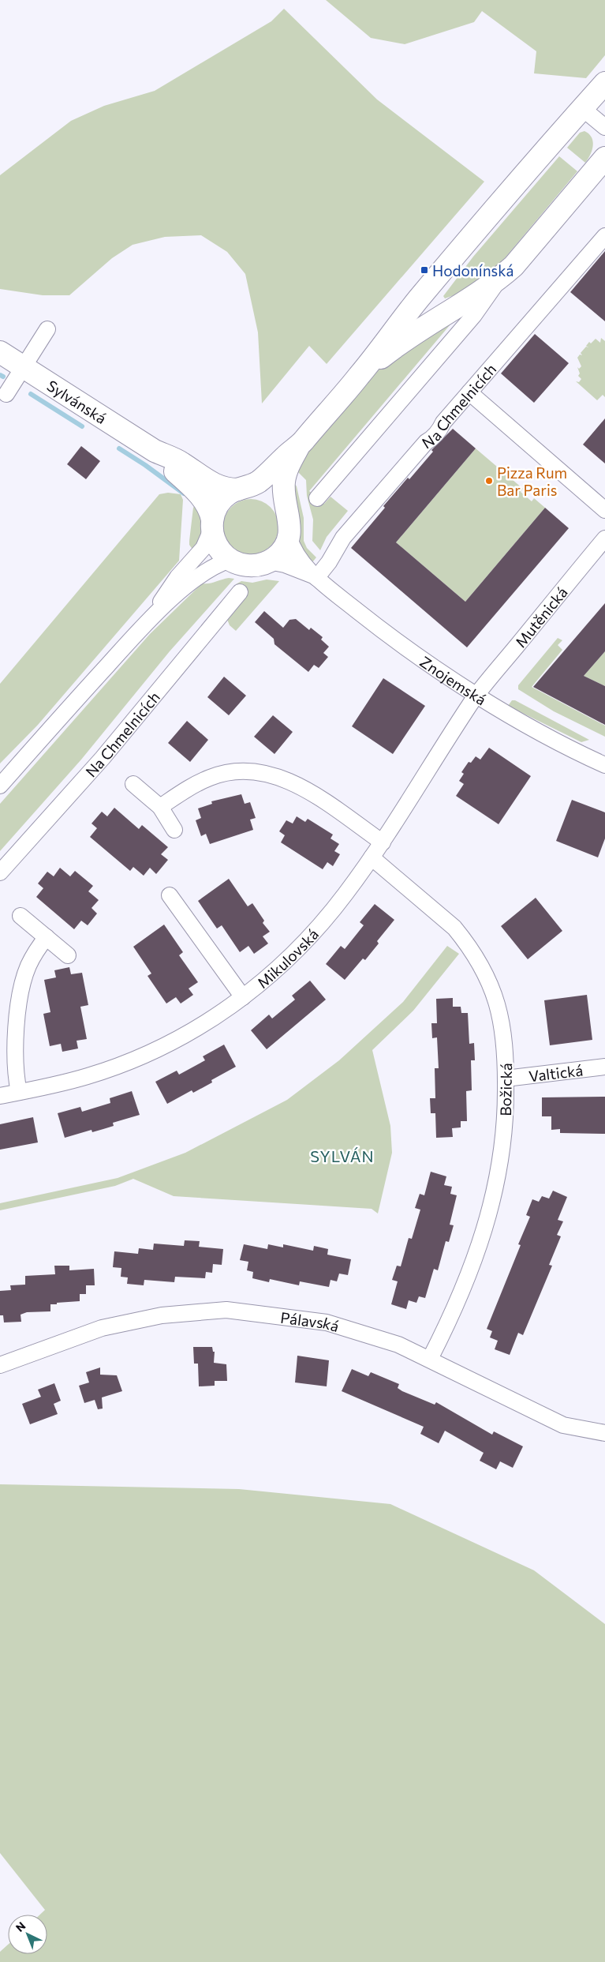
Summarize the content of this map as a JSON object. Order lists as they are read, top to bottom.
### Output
{
  "streets": {
    "street": [
      "Sylvánská",
      "Na Chmelnicích",
      "Mutěnická",
      "Znojemská",
      "Mikulovská",
      "Valtická",
      "Božická",
      "Pálavská"
    ]
  },
  "crossings": [
    ["Sylvánská", "Znojemská"],
    ["Na Chmelnicích", "Znojemská"],
    ["Mutěnická", "Znojemská"],
    ["Mutěnická", "Mikulovská"],
    ["Znojemská", "Mikulovská"],
    ["Mikulovská", "Božická"],
    ["Valtická", "Božická"],
    ["Božická", "Pálavská"]
  ],
  "districts": ["SYLVÁN"],
  "places": {
    "transit": ["Hodonínská"],
    "other": ["Pizza Rum Bar Paris"]
  },
  "north": "top left"
}
